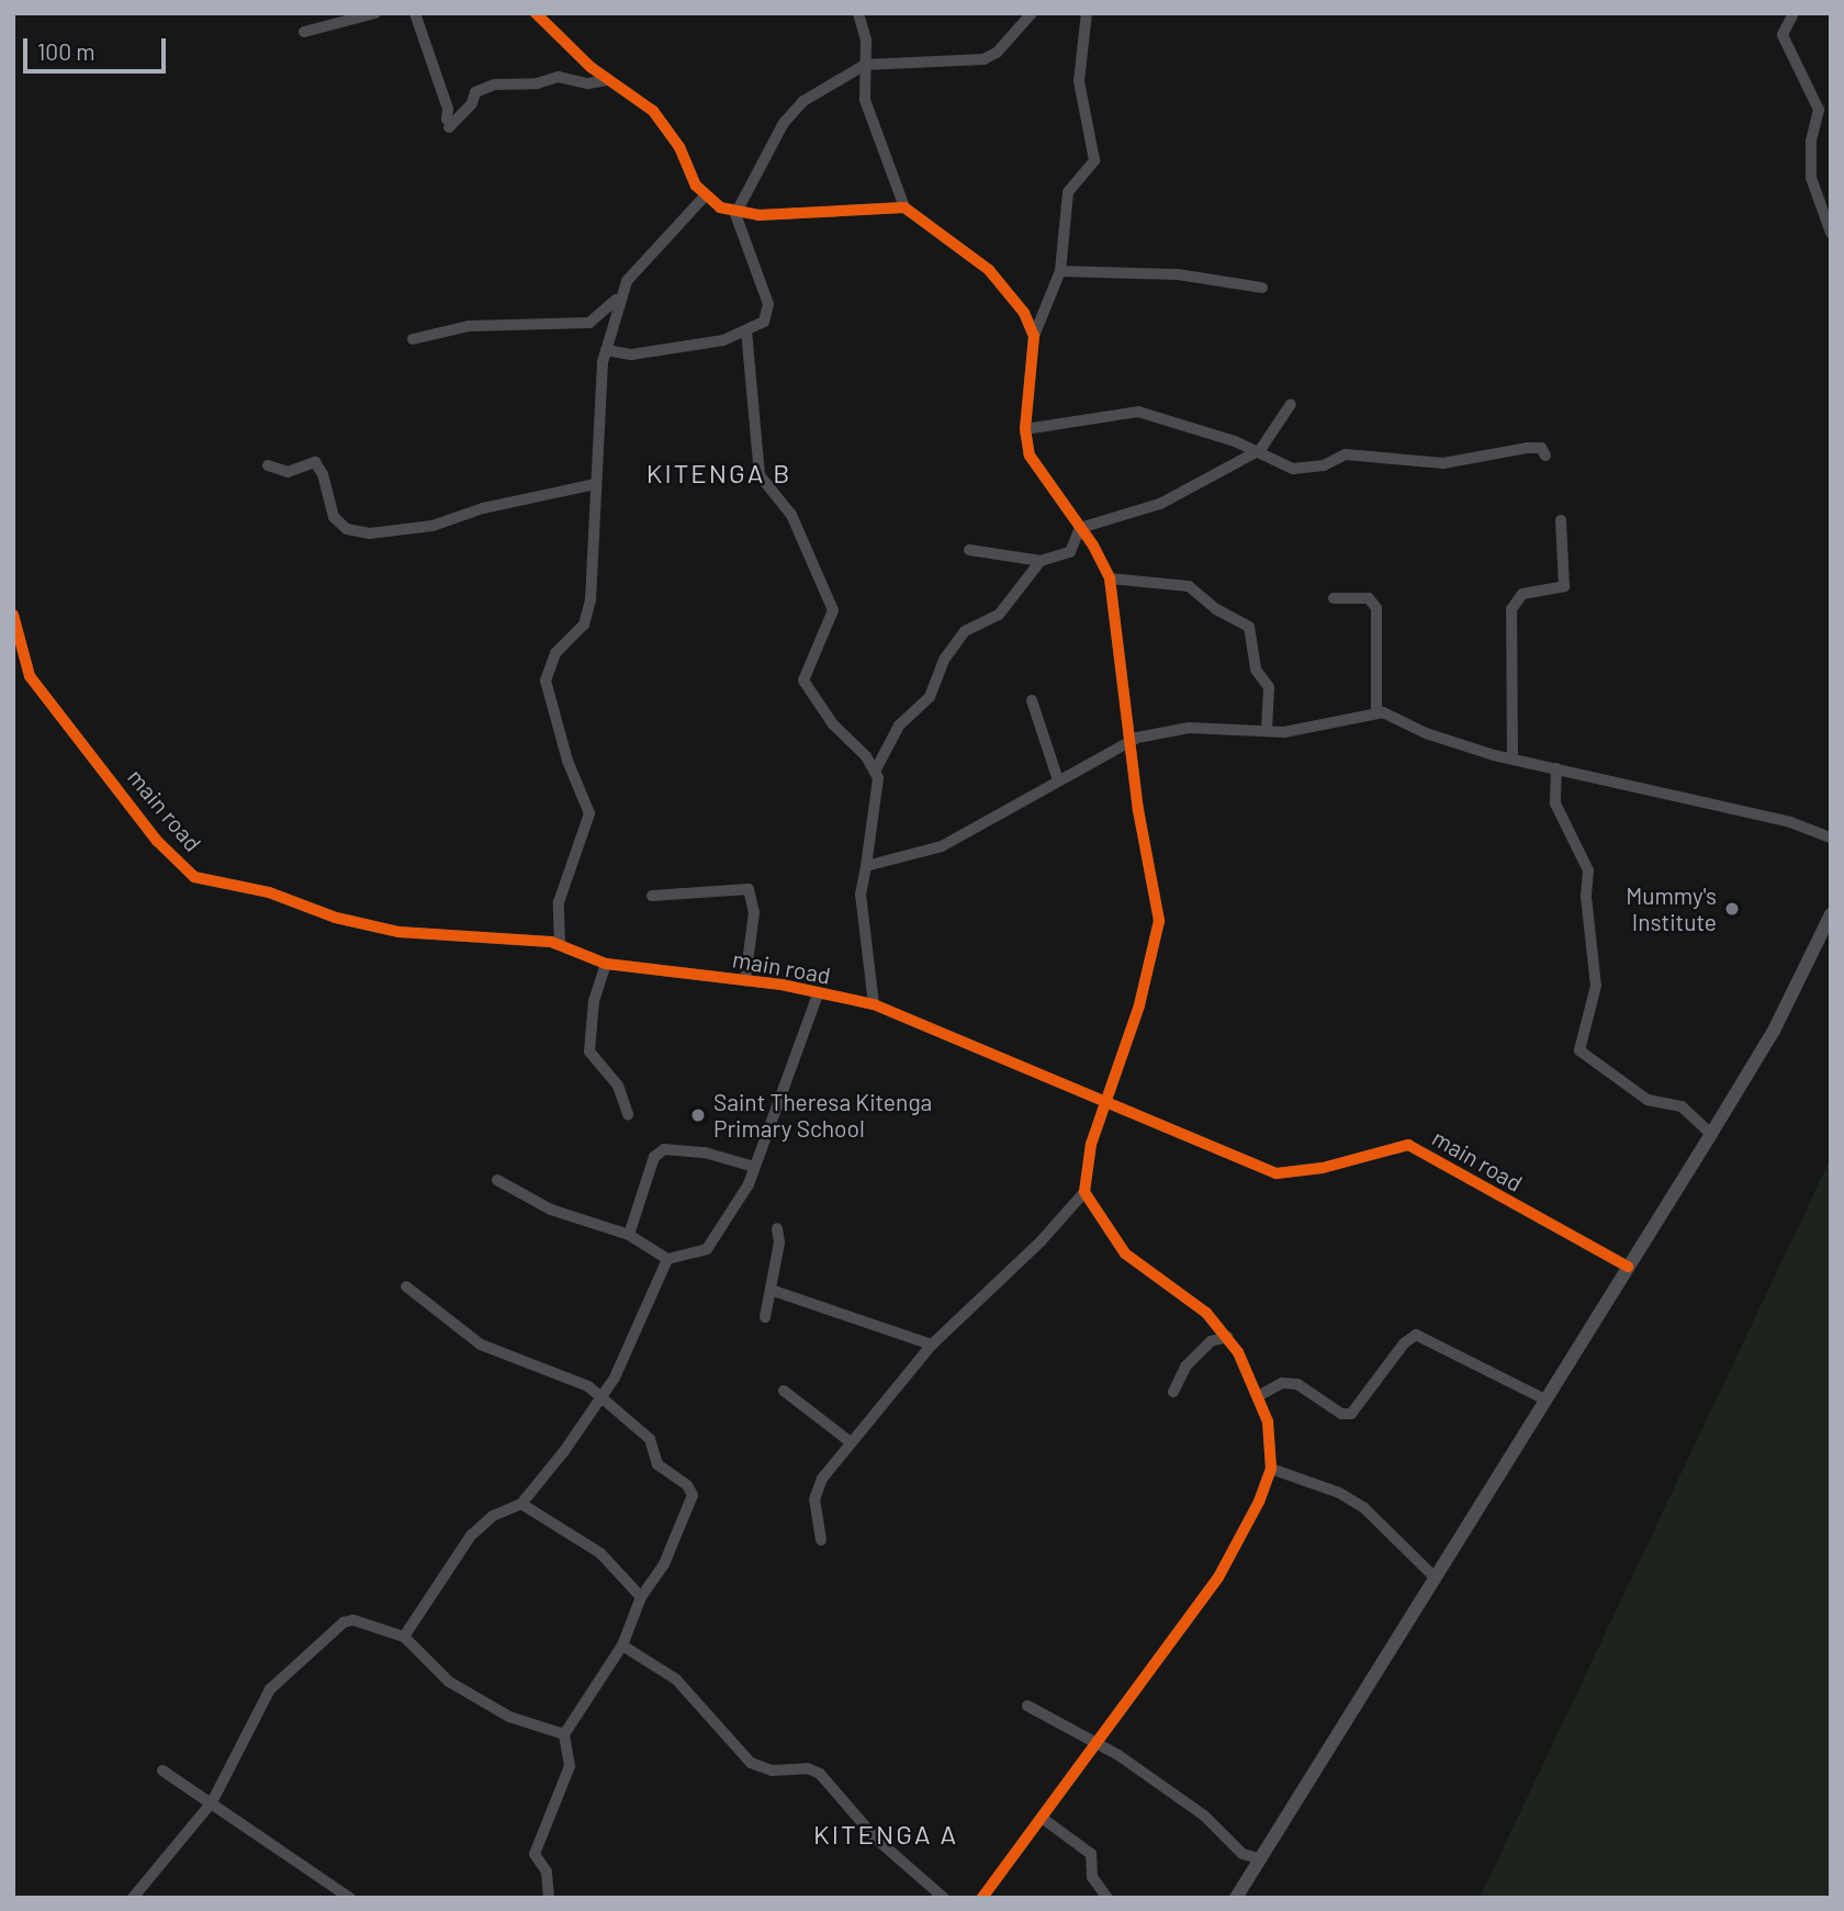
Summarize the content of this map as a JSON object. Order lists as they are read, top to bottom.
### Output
{
  "streets": {
    "street": ["main road"]
  },
  "districts": ["KITENGA B", "KITENGA A"],
  "places": ["Mummy's Institute", "Saint Theresa Kitenga Primary School"],
  "scale_bar": "100 m"
}
